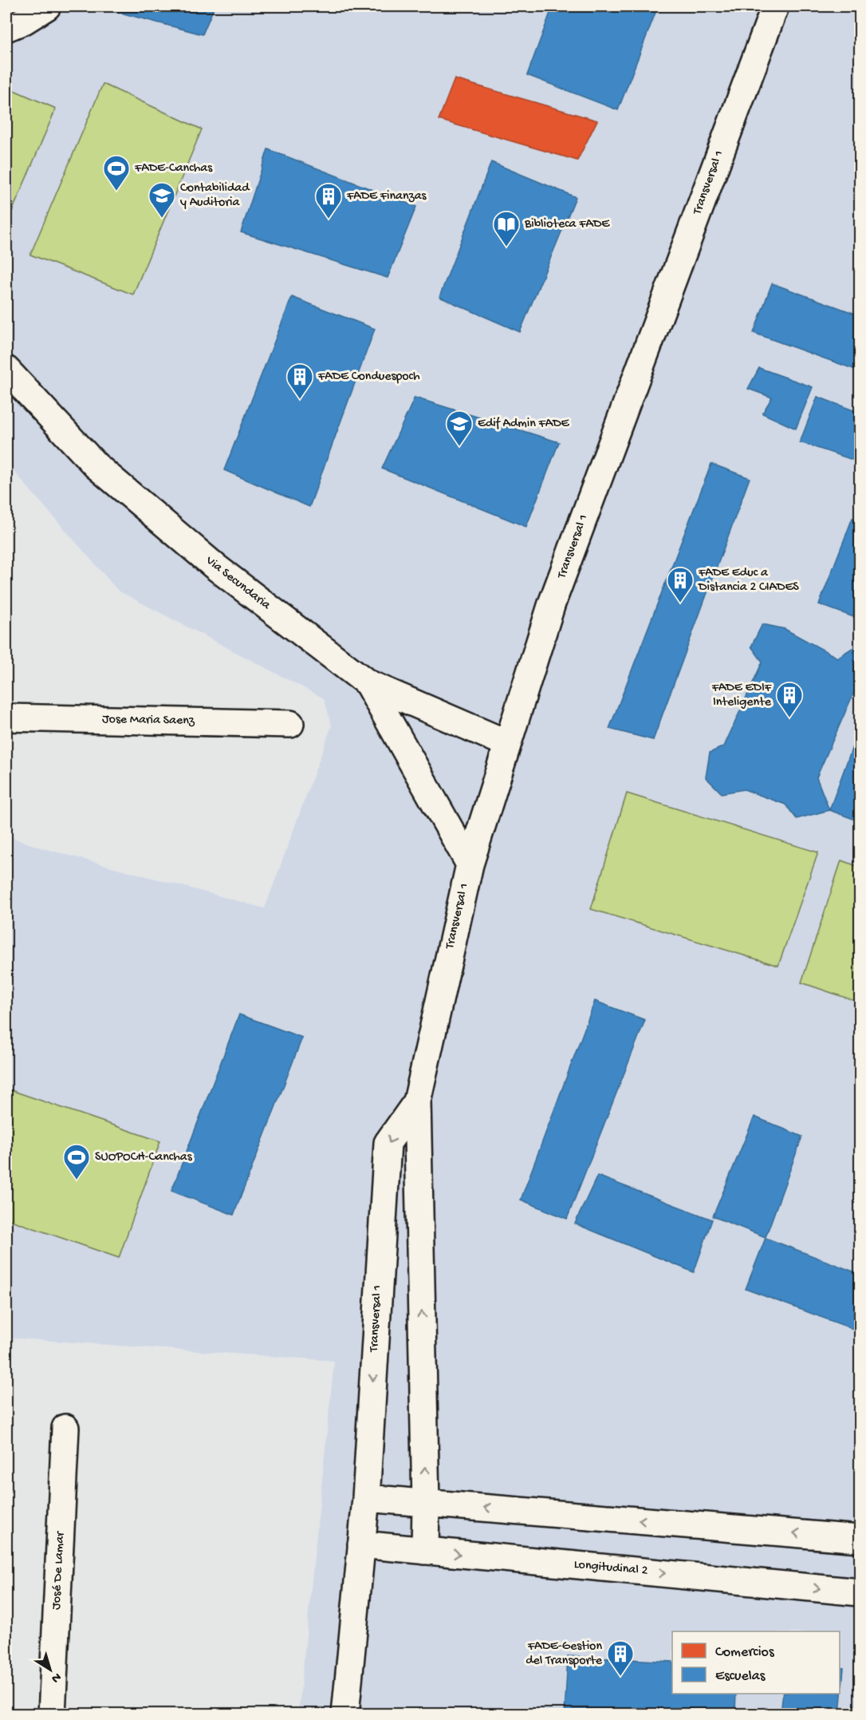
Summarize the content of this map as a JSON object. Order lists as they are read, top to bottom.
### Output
{
  "streets": {
    "street": [
      "Transversal 1",
      "Via Secundaria",
      "Jose Maria Saenz",
      "Longitudinal 2",
      "José De Lamar"
    ]
  },
  "crossings": [
    ["Transversal 1", "Via Secundaria"],
    ["Transversal 1", "Longitudinal 2"]
  ],
  "places": {
    "sports": ["FADE-Canchas", "SUOPOCH-Canchas"],
    "school or university": ["Contabilidad y Auditoria", "Edif Admin FADE"],
    "building": [
      "FADE Finanzas",
      "FADE Conduespoch",
      "FADE Educ a Distancia 2 CIADES",
      "FADE EDIF Inteligente",
      "FADE-Gestion del Transporte"
    ],
    "library": ["Biblioteca FADE"]
  },
  "legend": ["Comercios", "Escuelas"],
  "north": "bottom right"
}
